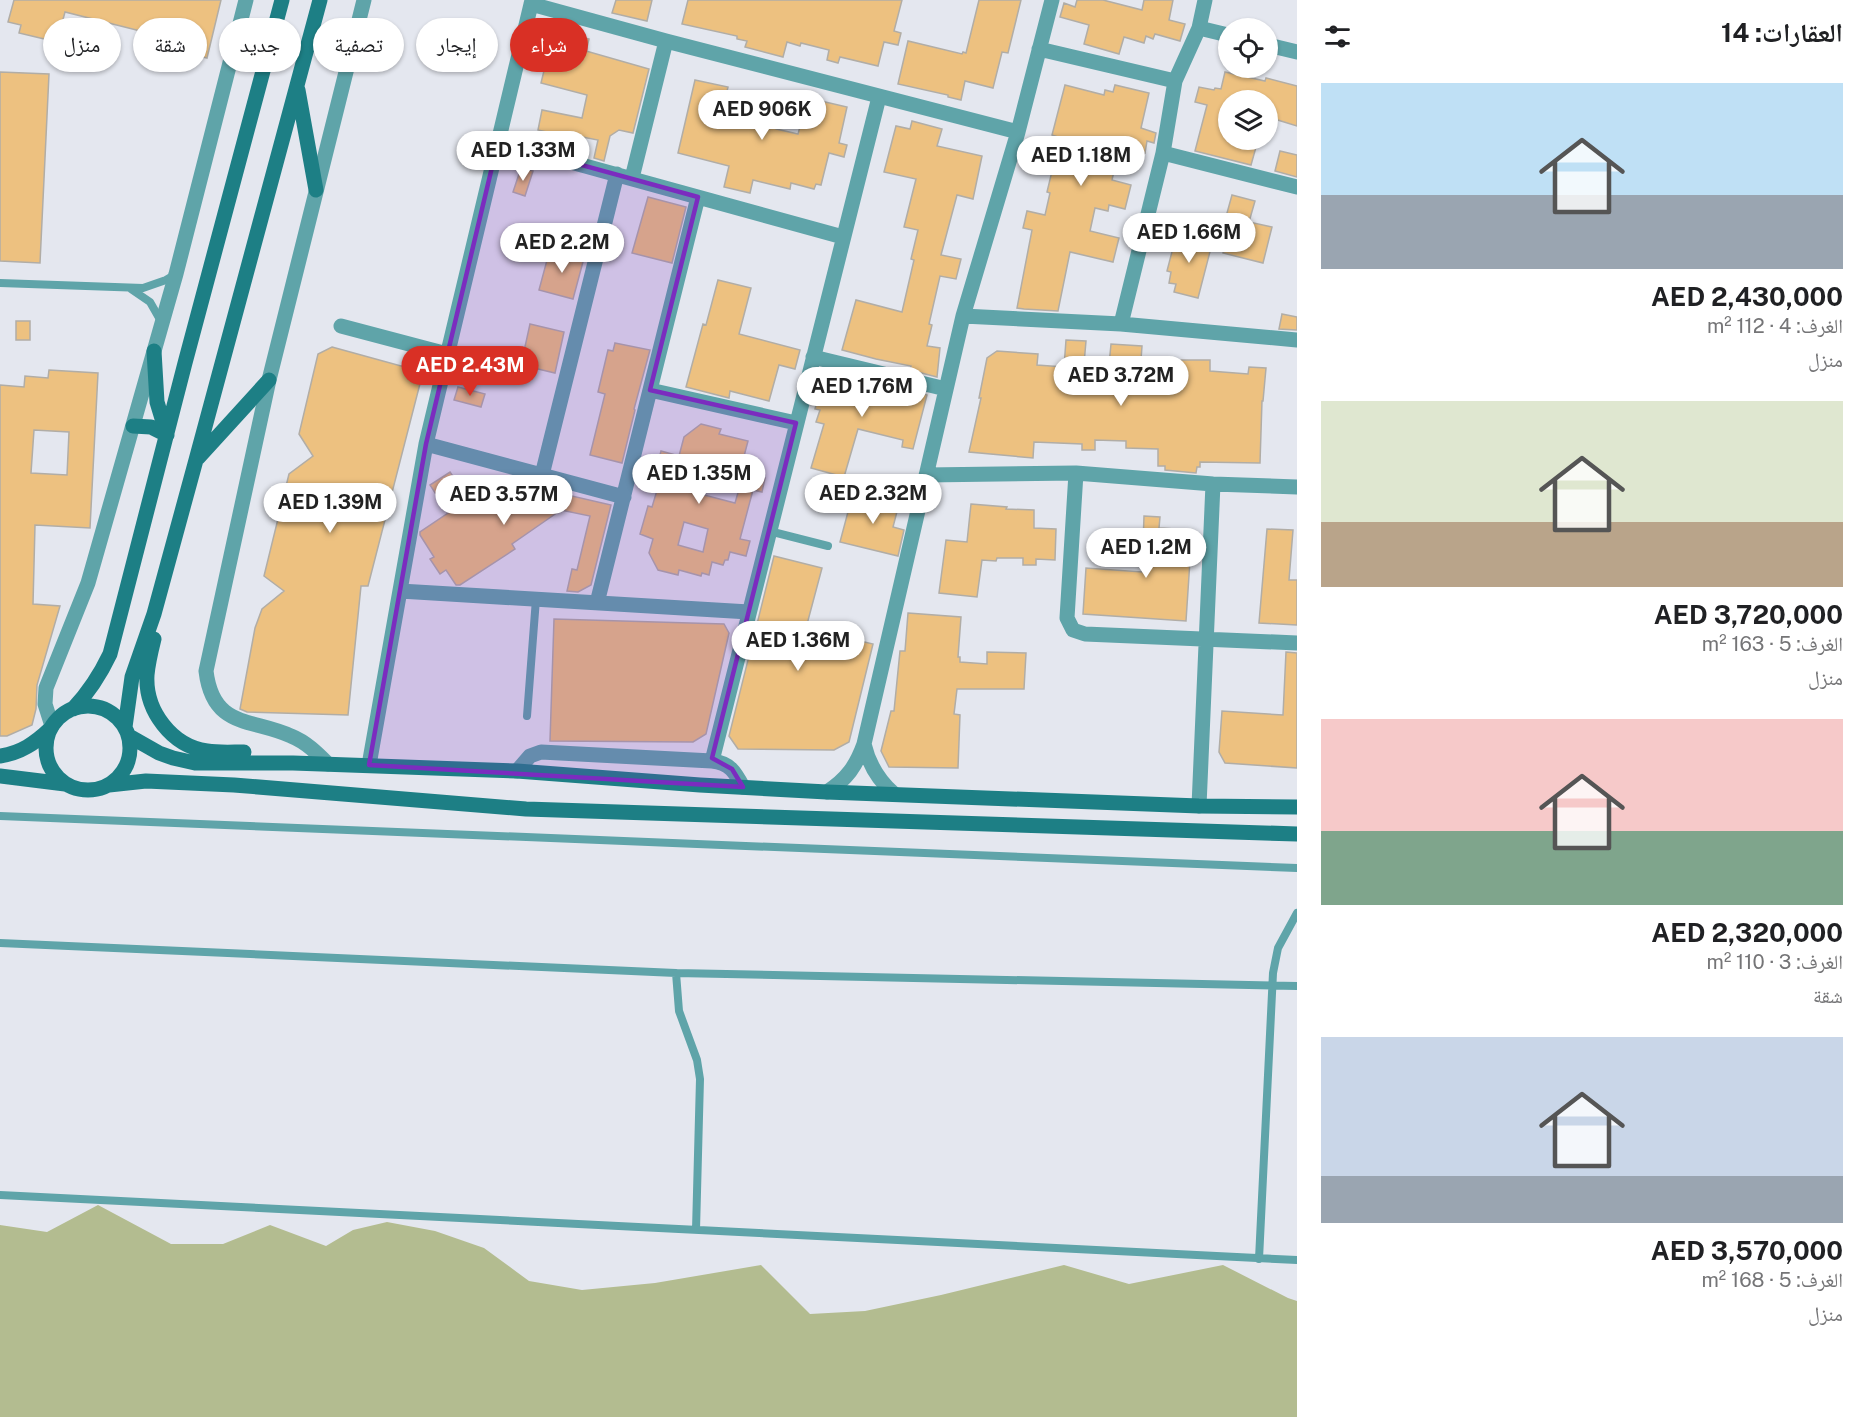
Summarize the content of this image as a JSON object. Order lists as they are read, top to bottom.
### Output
{
  "page": {
    "heading": "العقارات: 14",
    "chip": [
      "شراء",
      "إيجار",
      "تصفية",
      "جديد",
      "شقة",
      "منزل"
    ],
    "list": [
      {
        "name": "AED 2,430,000",
        "note": "الغرف: 4 · 112 m² · منزل"
      },
      {
        "name": "AED 3,720,000",
        "note": "الغرف: 5 · 163 m² · منزل"
      },
      {
        "name": "AED 2,320,000",
        "note": "الغرف: 3 · 110 m² · شقة"
      },
      {
        "name": "AED 3,570,000",
        "note": "الغرف: 5 · 168 m² · منزل"
      }
    ],
    "price": [
      "AED 906K",
      "AED 1.33M",
      "AED 1.18M",
      "AED 1.66M",
      "AED 2.2M",
      "AED 2.43M",
      "AED 3.72M",
      "AED 1.76M",
      "AED 1.35M",
      "AED 2.32M",
      "AED 3.57M",
      "AED 1.39M",
      "AED 1.2M",
      "AED 1.36M"
    ]
  }
}
